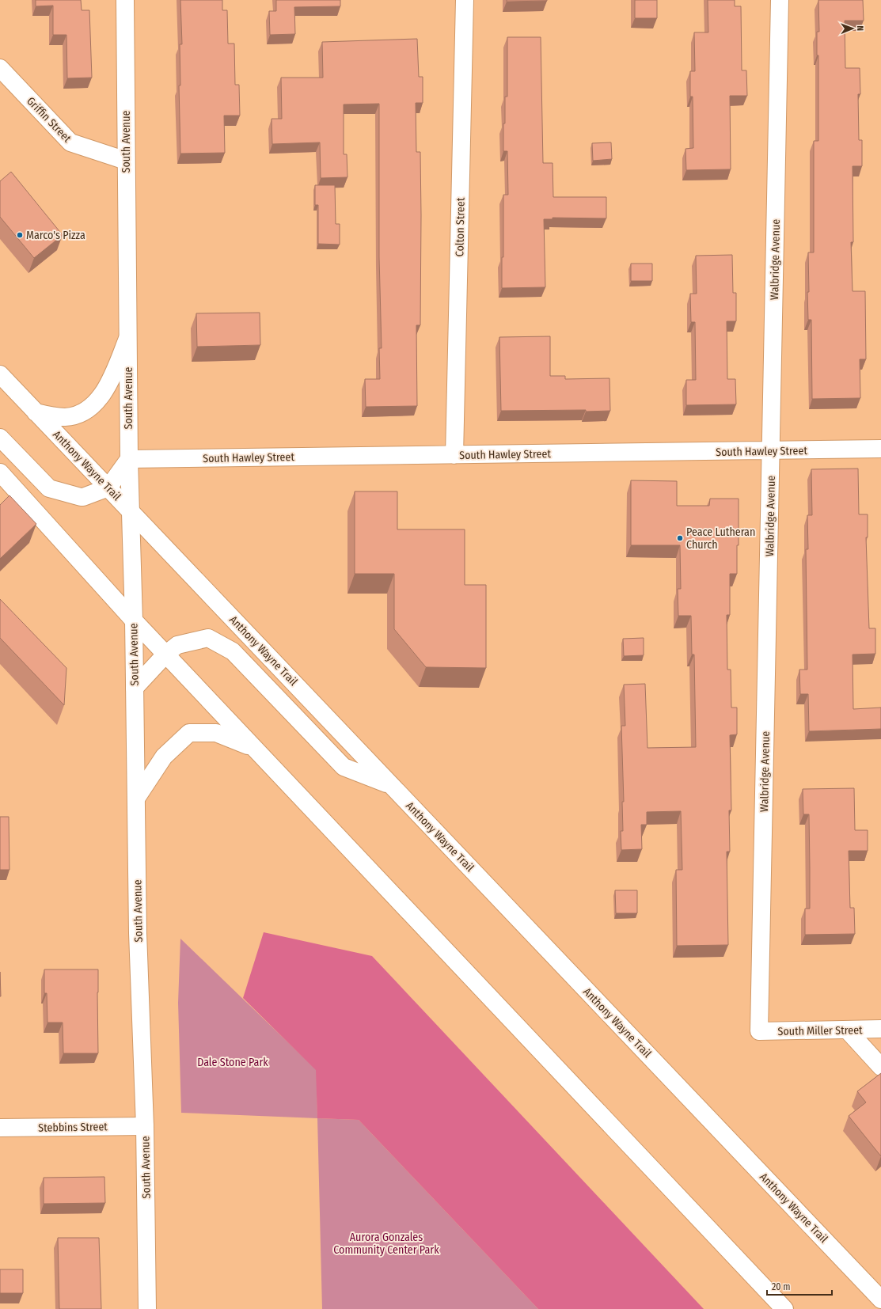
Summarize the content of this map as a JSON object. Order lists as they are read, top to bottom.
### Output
{
  "streets": {
    "main road": [
      "Griffin Street",
      "South Avenue",
      "Colton Street",
      "Walbridge Avenue",
      "South Hawley Street",
      "Anthony Wayne Trail",
      "South Miller Street",
      "Stebbins Street"
    ]
  },
  "crossings": [
    ["Griffin Street", "South Avenue"],
    ["South Avenue", "South Hawley Street"],
    ["South Avenue", "Anthony Wayne Trail"],
    ["South Avenue", "Stebbins Street"],
    ["Colton Street", "South Hawley Street"],
    ["Walbridge Avenue", "South Hawley Street"],
    ["Walbridge Avenue", "South Miller Street"]
  ],
  "parks": ["Dale Stone Park", "Aurora Gonzales Community Center Park"],
  "places": ["Marco's Pizza", "Peace Lutheran Church"],
  "scale_bar": "20 m",
  "north": "right"
}
